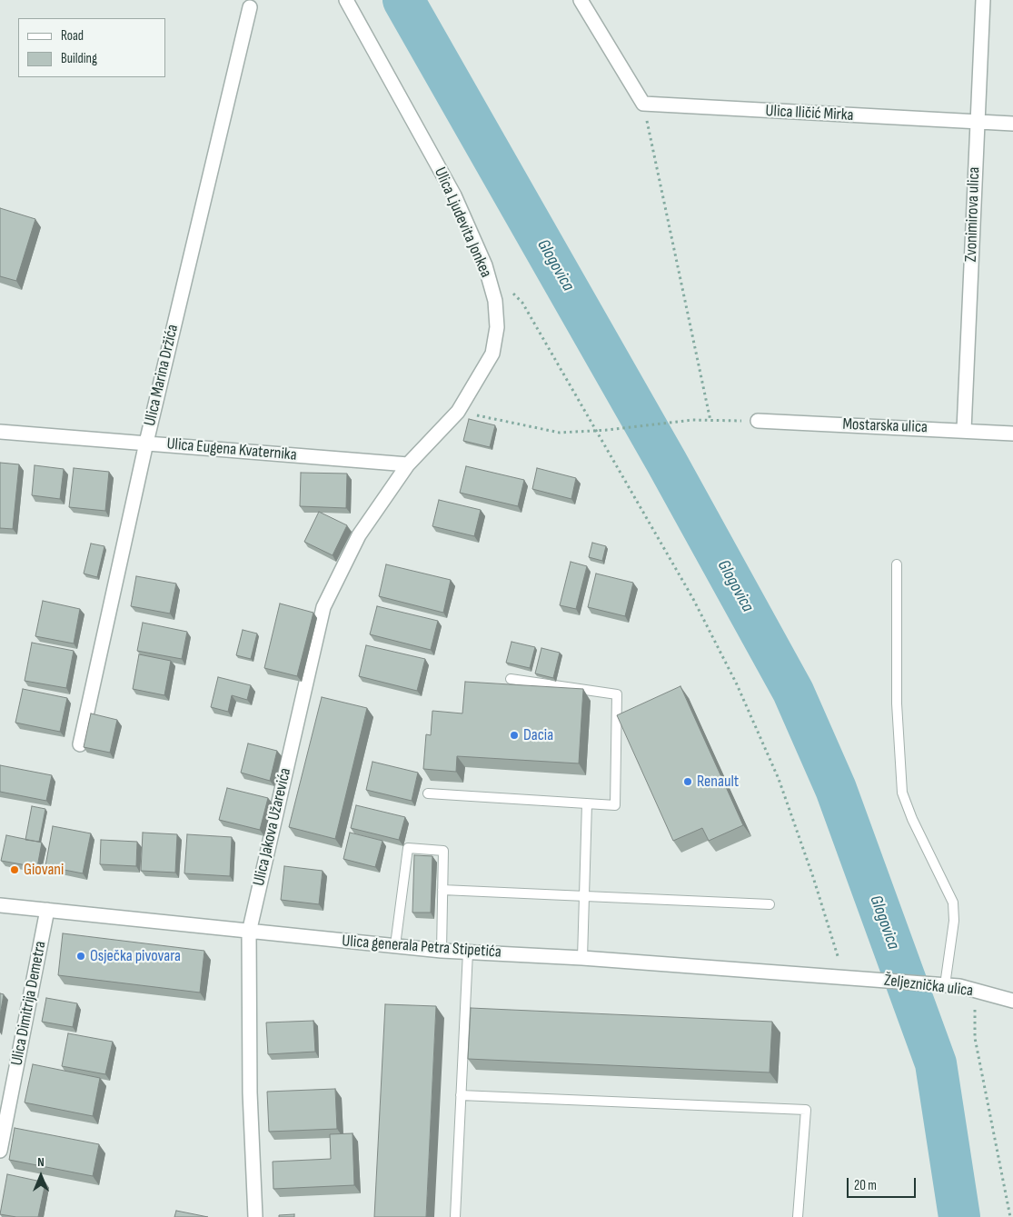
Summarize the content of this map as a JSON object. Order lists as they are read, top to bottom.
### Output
{
  "streets": {
    "street": [
      "Ulica Iličić Mirka",
      "Zvonimirova ulica",
      "Ulica Ljudevita Jonkea",
      "Ulica Marina Držića",
      "Mostarska ulica",
      "Ulica Eugena Kvaternika",
      "Ulica Jakova Užarevića",
      "Ulica generala Petra Stipetića",
      "Željeznička ulica",
      "Ulica Dimitrija Demetra"
    ]
  },
  "crossings": [
    ["Ulica Iličić Mirka", "Zvonimirova ulica"],
    ["Zvonimirova ulica", "Mostarska ulica"],
    ["Ulica Ljudevita Jonkea", "Ulica Eugena Kvaternika"],
    ["Ulica Ljudevita Jonkea", "Ulica Jakova Užarevića"],
    ["Ulica Marina Držića", "Ulica Eugena Kvaternika"],
    ["Ulica Eugena Kvaternika", "Ulica Jakova Užarevića"],
    ["Ulica Jakova Užarevića", "Ulica generala Petra Stipetića"],
    ["Ulica generala Petra Stipetića", "Željeznička ulica"],
    ["Ulica generala Petra Stipetića", "Ulica Dimitrija Demetra"]
  ],
  "water": ["Glogovica"],
  "places": [
    "Dacia",
    "Renault",
    "Giovani",
    "Osječka pivovara"
  ],
  "legend": ["Road", "Building"],
  "scale_bar": "20 m",
  "north": "top"
}
